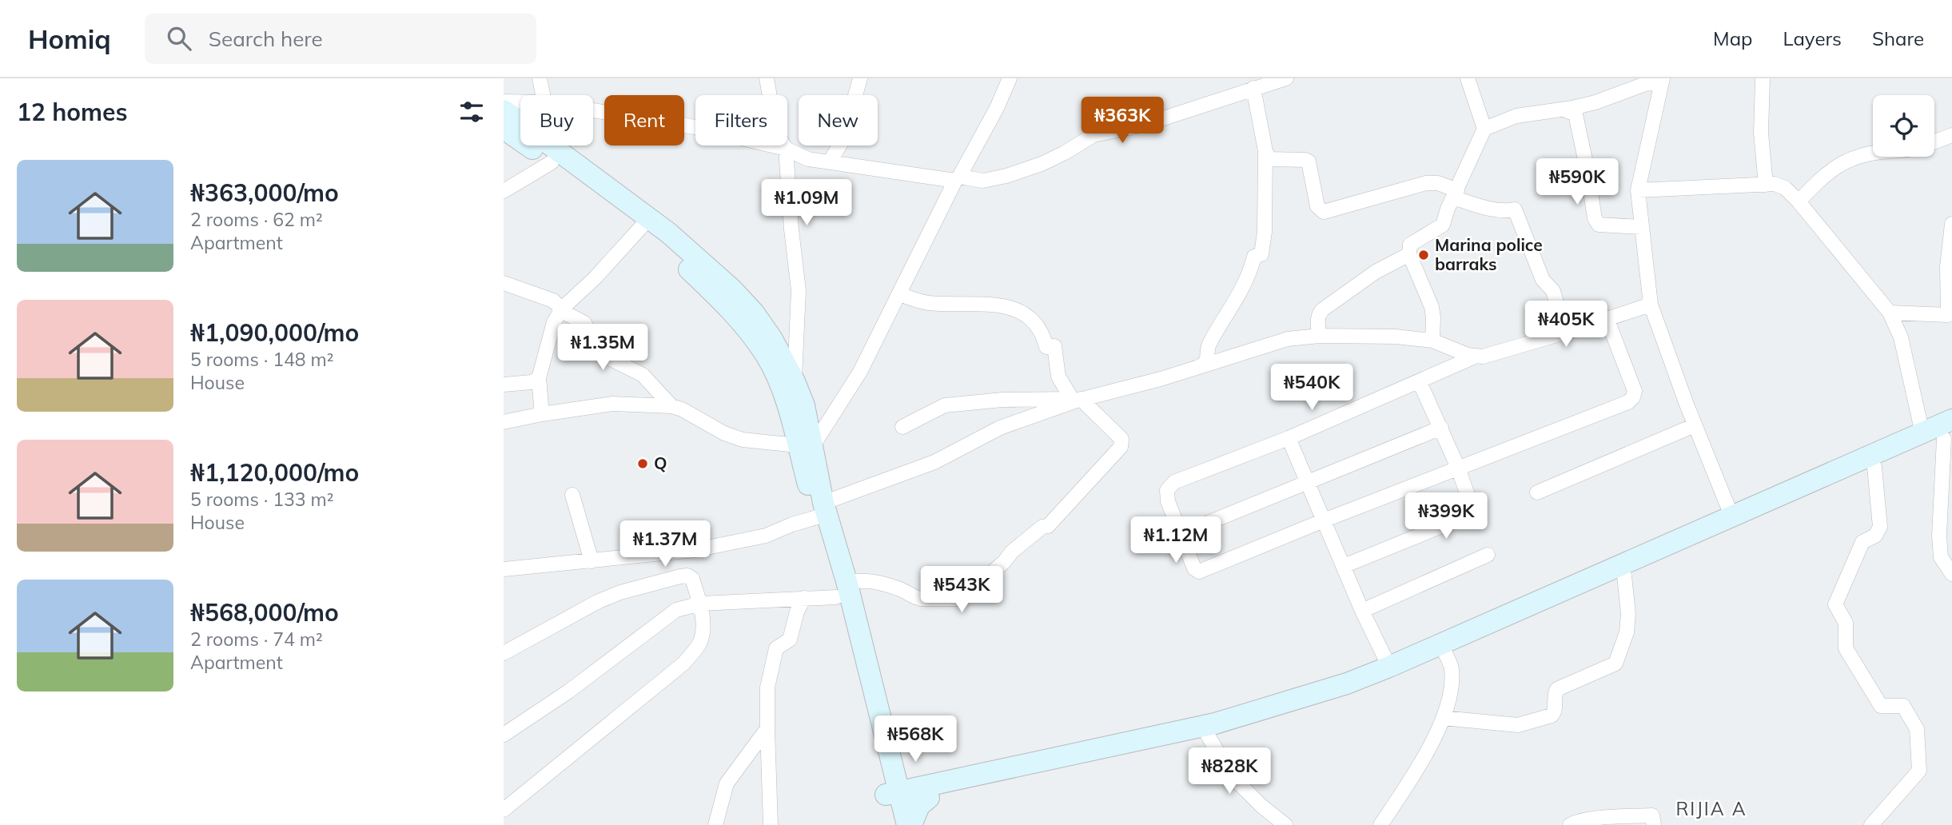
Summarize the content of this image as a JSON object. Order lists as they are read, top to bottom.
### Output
{
  "districts": ["RIJIA A"],
  "places": ["Marina police barraks", "Q"],
  "page": {
    "header": "Homiq",
    "search": "Search here",
    "nav": ["Map", "Layers", "Share"],
    "heading": "12 homes",
    "chip": [
      "Buy",
      "Rent",
      "Filters",
      "New"
    ],
    "price": [
      "₦363K",
      "₦590K",
      "₦1.09M",
      "₦405K",
      "₦1.35M",
      "₦540K",
      "₦399K",
      "₦1.12M",
      "₦1.37M",
      "₦543K",
      "₦568K",
      "₦828K"
    ],
    "list": [
      {
        "name": "₦363,000/mo",
        "note": "2 rooms · 62 m² · Apartment"
      },
      {
        "name": "₦1,090,000/mo",
        "note": "5 rooms · 148 m² · House"
      },
      {
        "name": "₦1,120,000/mo",
        "note": "5 rooms · 133 m² · House"
      },
      {
        "name": "₦568,000/mo",
        "note": "2 rooms · 74 m² · Apartment"
      }
    ]
  }
}
